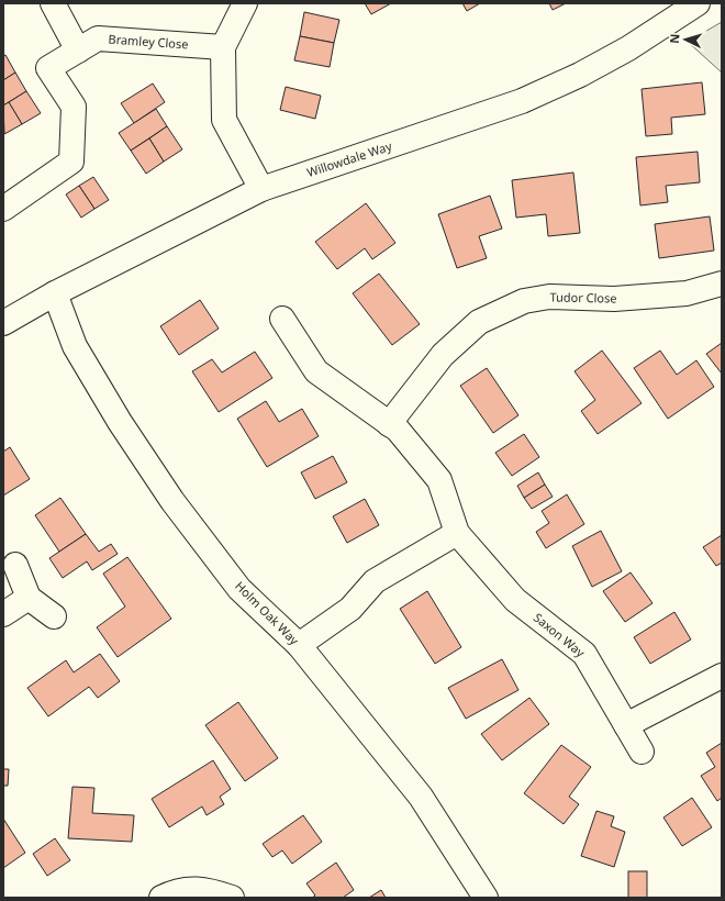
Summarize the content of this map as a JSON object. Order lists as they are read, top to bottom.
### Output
{
  "streets": {
    "street": [
      "Bramley Close",
      "Willowdale Way",
      "Tudor Close",
      "Holm Oak Way",
      "Saxon Way"
    ]
  },
  "crossings": [
    ["Willowdale Way", "Holm Oak Way"],
    ["Tudor Close", "Saxon Way"]
  ],
  "north": "left"
}
